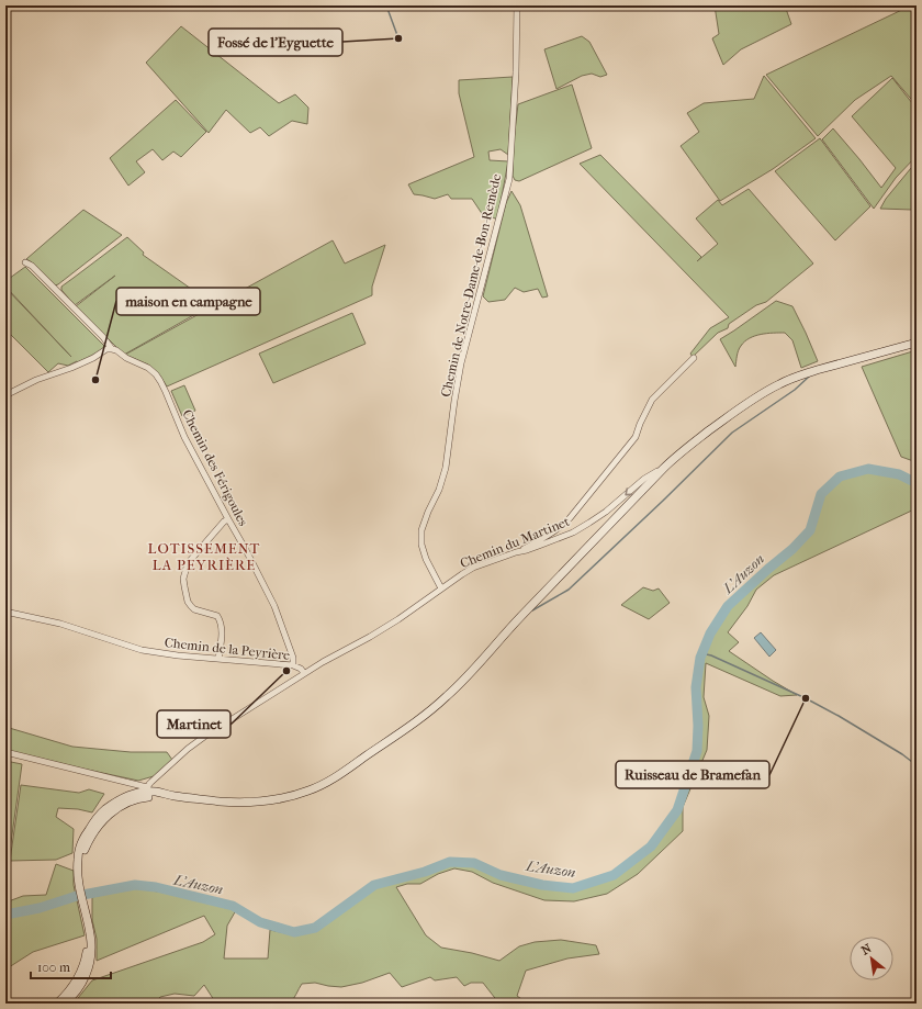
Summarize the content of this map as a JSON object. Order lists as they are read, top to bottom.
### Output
{
  "streets": {
    "street": [
      "Chemin de Notre-Dame-de-Bon-Remède",
      "Chemin des Férigoules",
      "Chemin du Martinet",
      "Chemin de la Peyrière"
    ]
  },
  "crossings": [
    ["Chemin de Notre-Dame-de-Bon-Remède", "Chemin du Martinet"],
    ["Chemin des Férigoules", "Chemin de la Peyrière"],
    ["Chemin du Martinet", "Chemin de la Peyrière"]
  ],
  "districts": ["LOTISSEMENT LA PEYRIÈRE"],
  "water": ["L'Auzon"],
  "places": [
    "Fossé de l'Eyguette",
    "maison en campagne",
    "Martinet",
    "Ruisseau de Bramefan"
  ],
  "scale_bar": "100 m",
  "north": "top left"
}
